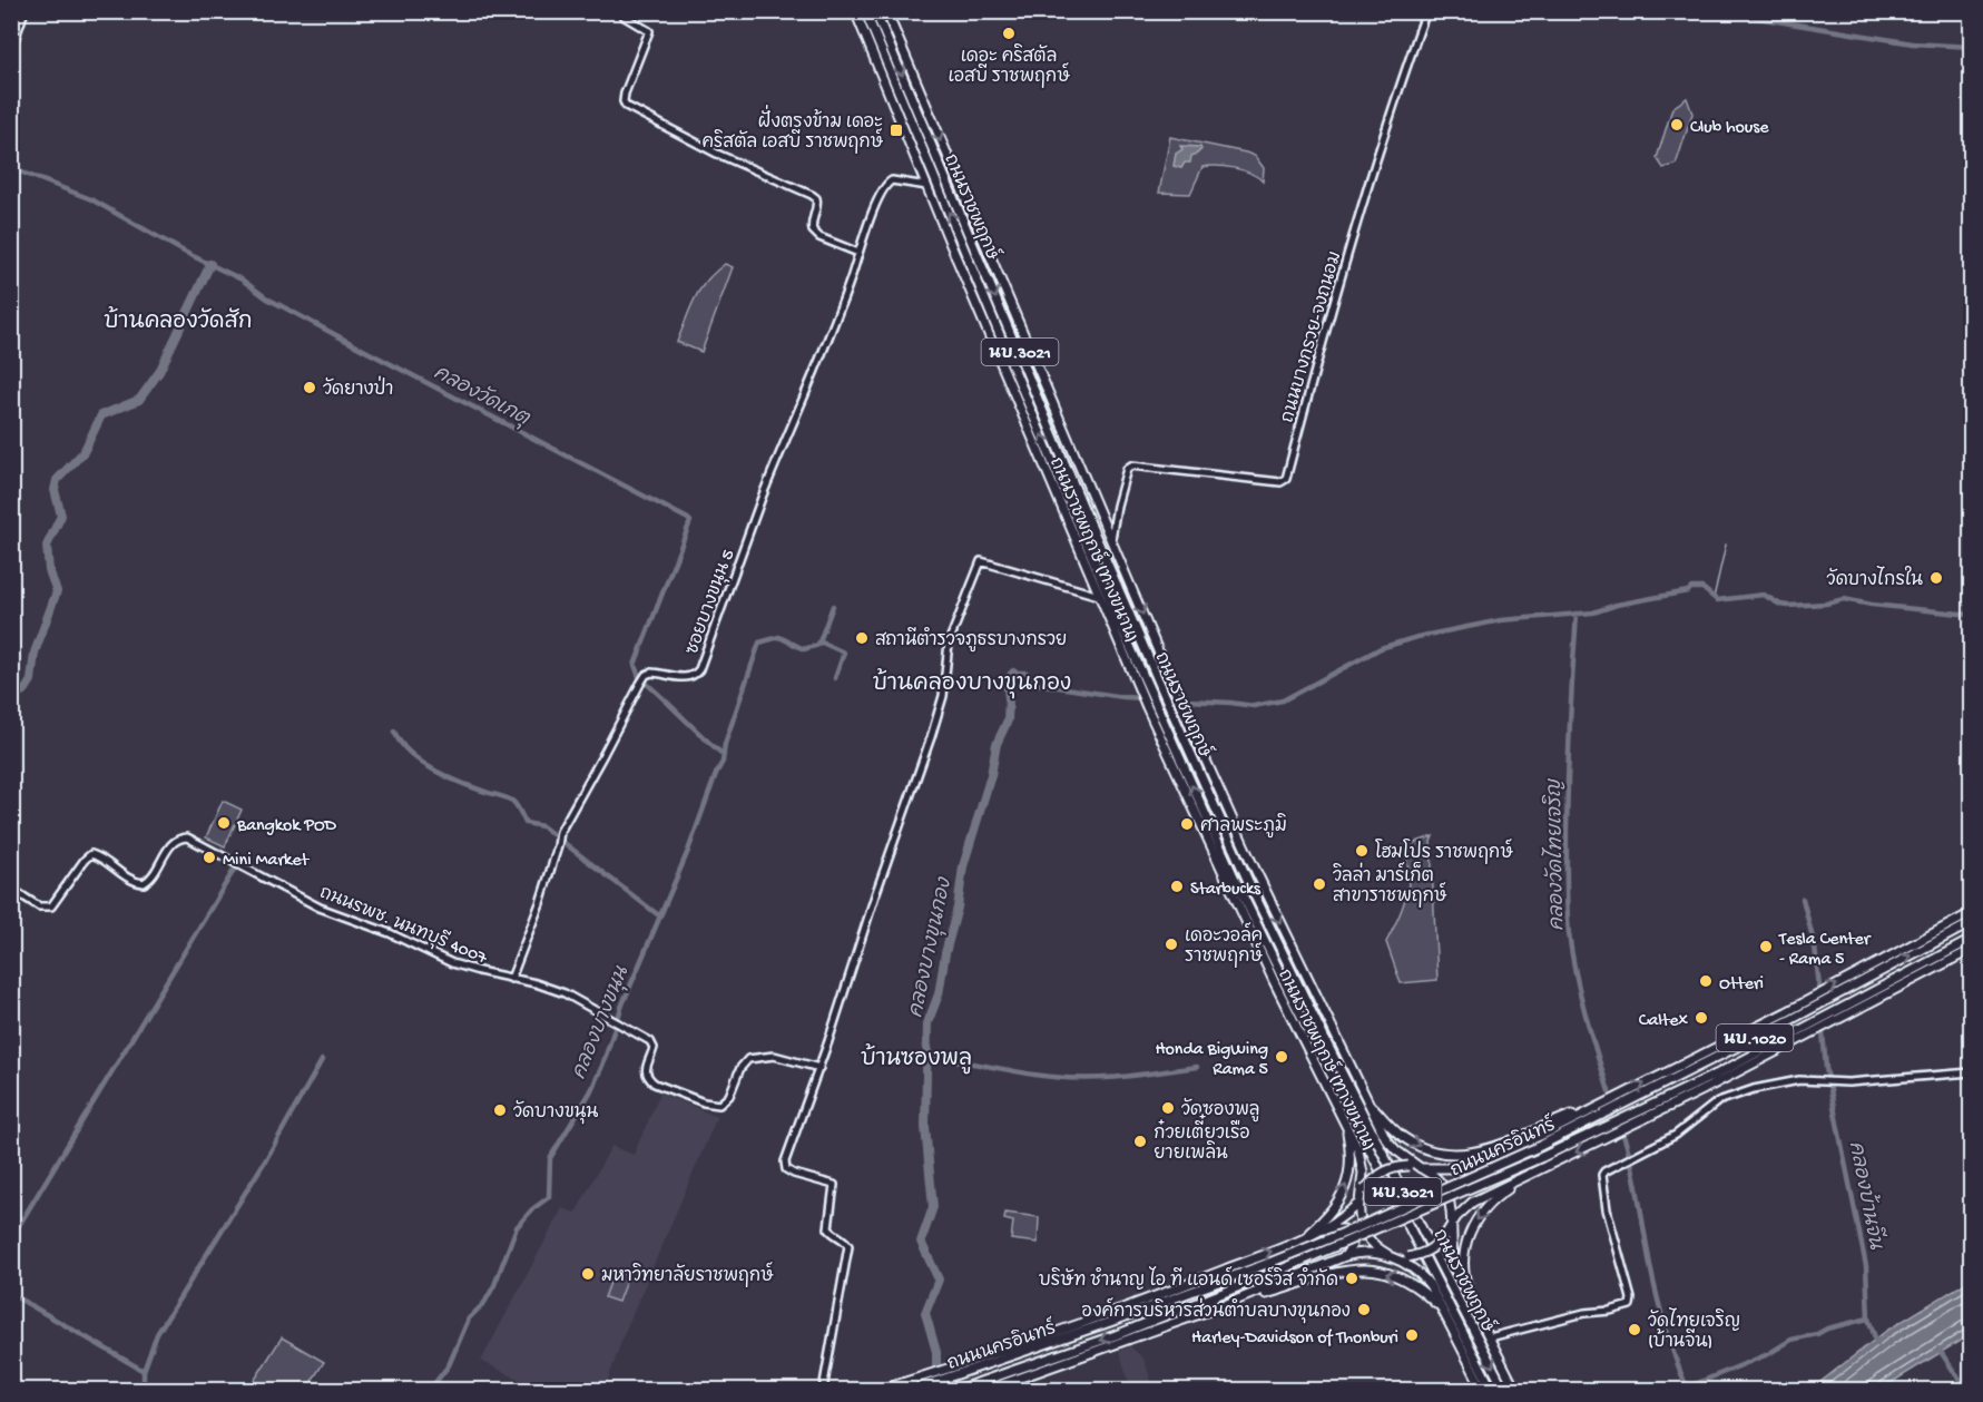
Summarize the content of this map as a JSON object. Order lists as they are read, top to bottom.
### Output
{
  "streets": {
    "main road": [
      "ถนนราชพฤกษ์",
      "นบ.3021",
      "ถนนราชพฤกษ์ (ทางขนาน)",
      "นบ.1020",
      "ถนนนครอินทร์"
    ],
    "street": ["ถนนบางกรวย-จงถนอม", "ซอยบางขนุน 5", "ถนนรพช. นนทบุรี 4007"]
  },
  "crossings": [
    ["ถนนราชพฤกษ์", "ถนนราชพฤกษ์ (ทางขนาน)"],
    ["ถนนบางกรวย-จงถนอม", "ถนนราชพฤกษ์ (ทางขนาน)"],
    ["นบ.3021", "ถนนราชพฤกษ์ (ทางขนาน)"],
    ["นบ.3021", "ถนนนครอินทร์"],
    ["ถนนราชพฤกษ์ (ทางขนาน)", "ซอยบางขนุน 5"],
    ["ถนนราชพฤกษ์ (ทางขนาน)", "ถนนนครอินทร์"],
    ["ซอยบางขนุน 5", "ถนนรพช. นนทบุรี 4007"]
  ],
  "districts": ["บ้านคลองวัดสัก", "บ้านคลองบางขุนกอง", "บ้านซองพลู"],
  "water": [
    "คลองวัดเกตุ",
    "คลองวัดไทยเจริญ",
    "คลองบางขุนกอง",
    "คลองบางขนุน",
    "คลองบ้านจีน"
  ],
  "places": {
    "other": [
      "เดอะ คริสตัล เอสบี ราชพฤกษ์",
      "Club house",
      "วัดยางป่า",
      "วัดบางไกรใน",
      "สถานีตำรวจภูธรบางกรวย",
      "Bangkok POD",
      "ศาลพระภูมิ",
      "โฮมโปร ราชพฤกษ์",
      "Mini Market",
      "วิลล่า มาร์เก็ต สาขาราชพฤกษ์",
      "Starbucks",
      "เดอะวอล์ค ราชพฤกษ์",
      "Tesla Center - Rama 5",
      "Otteri",
      "Caltex",
      "Honda BigWing Rama 5",
      "วัดซองพลู",
      "วัดบางขนุน",
      "ก๋วยเตี๋ยวเรือ ยายเพลิน",
      "มหาวิทยาลัยราชพฤกษ์",
      "บริษัท ชำนาญ ไอ ที แอนด์ เซอร์วิส จำกัด",
      "องค์การบริหารส่วนตำบลบางขุนกอง",
      "วัดไทยเจริญ (บ้านจีน)",
      "Harley-Davidson of Thonburi"
    ],
    "transit": ["ฝั่งตรงข้าม เดอะ คริสตัล เอสบี ราชพฤกษ์"]
  }
}
